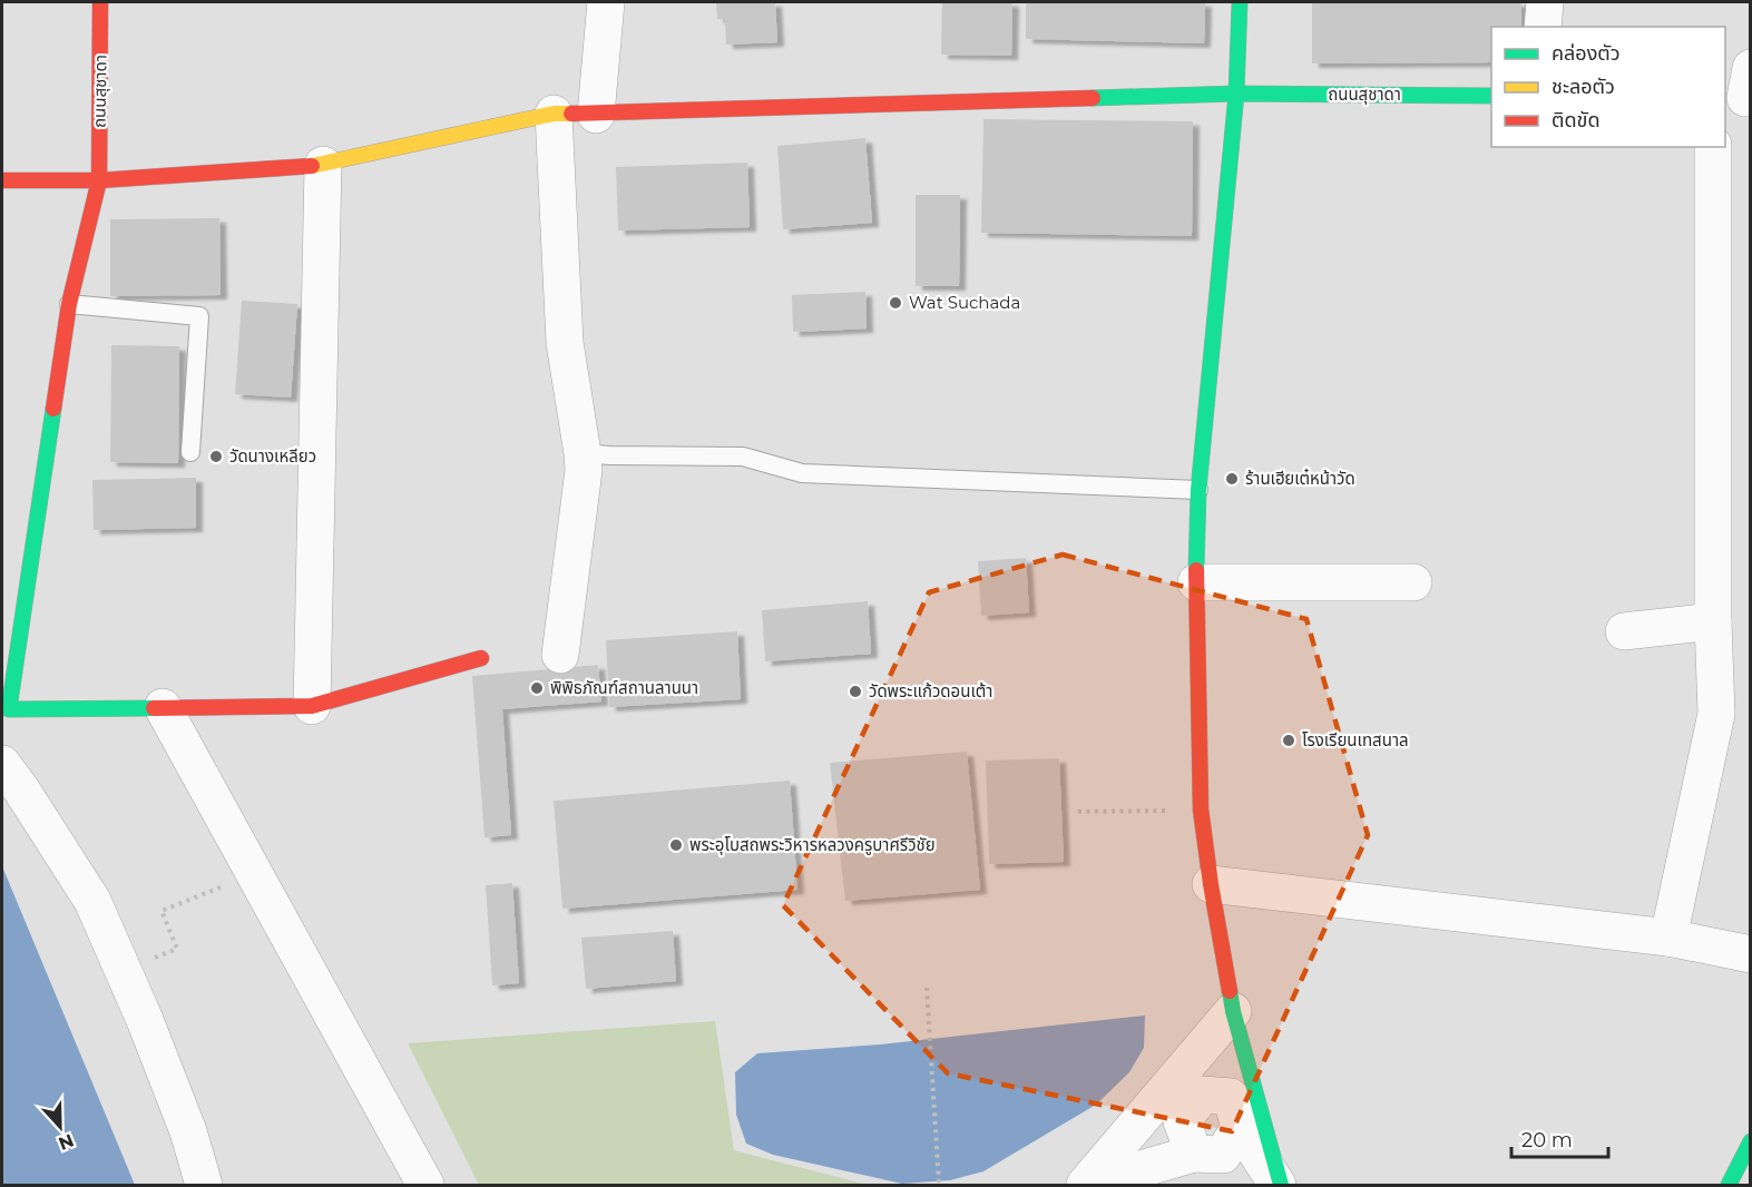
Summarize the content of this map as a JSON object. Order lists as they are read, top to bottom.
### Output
{
  "streets": {
    "street": ["ถนนสุชาดา"]
  },
  "places": [
    "Wat Suchada",
    "วัดนางเหลียว",
    "ร้านเฮียเต๋หน้าวัด",
    "พิพิธภัณฑ์สถานลานนา",
    "วัดพระแก้วดอนเต้า",
    "โรงเรียนเทสนาล",
    "พระอุโบสถพระวิหารหลวงครูบาศรีวิชัย"
  ],
  "legend": ["คล่องตัว", "ชะลอตัว", "ติดขัด"],
  "scale_bar": "20 m",
  "north": "bottom"
}
